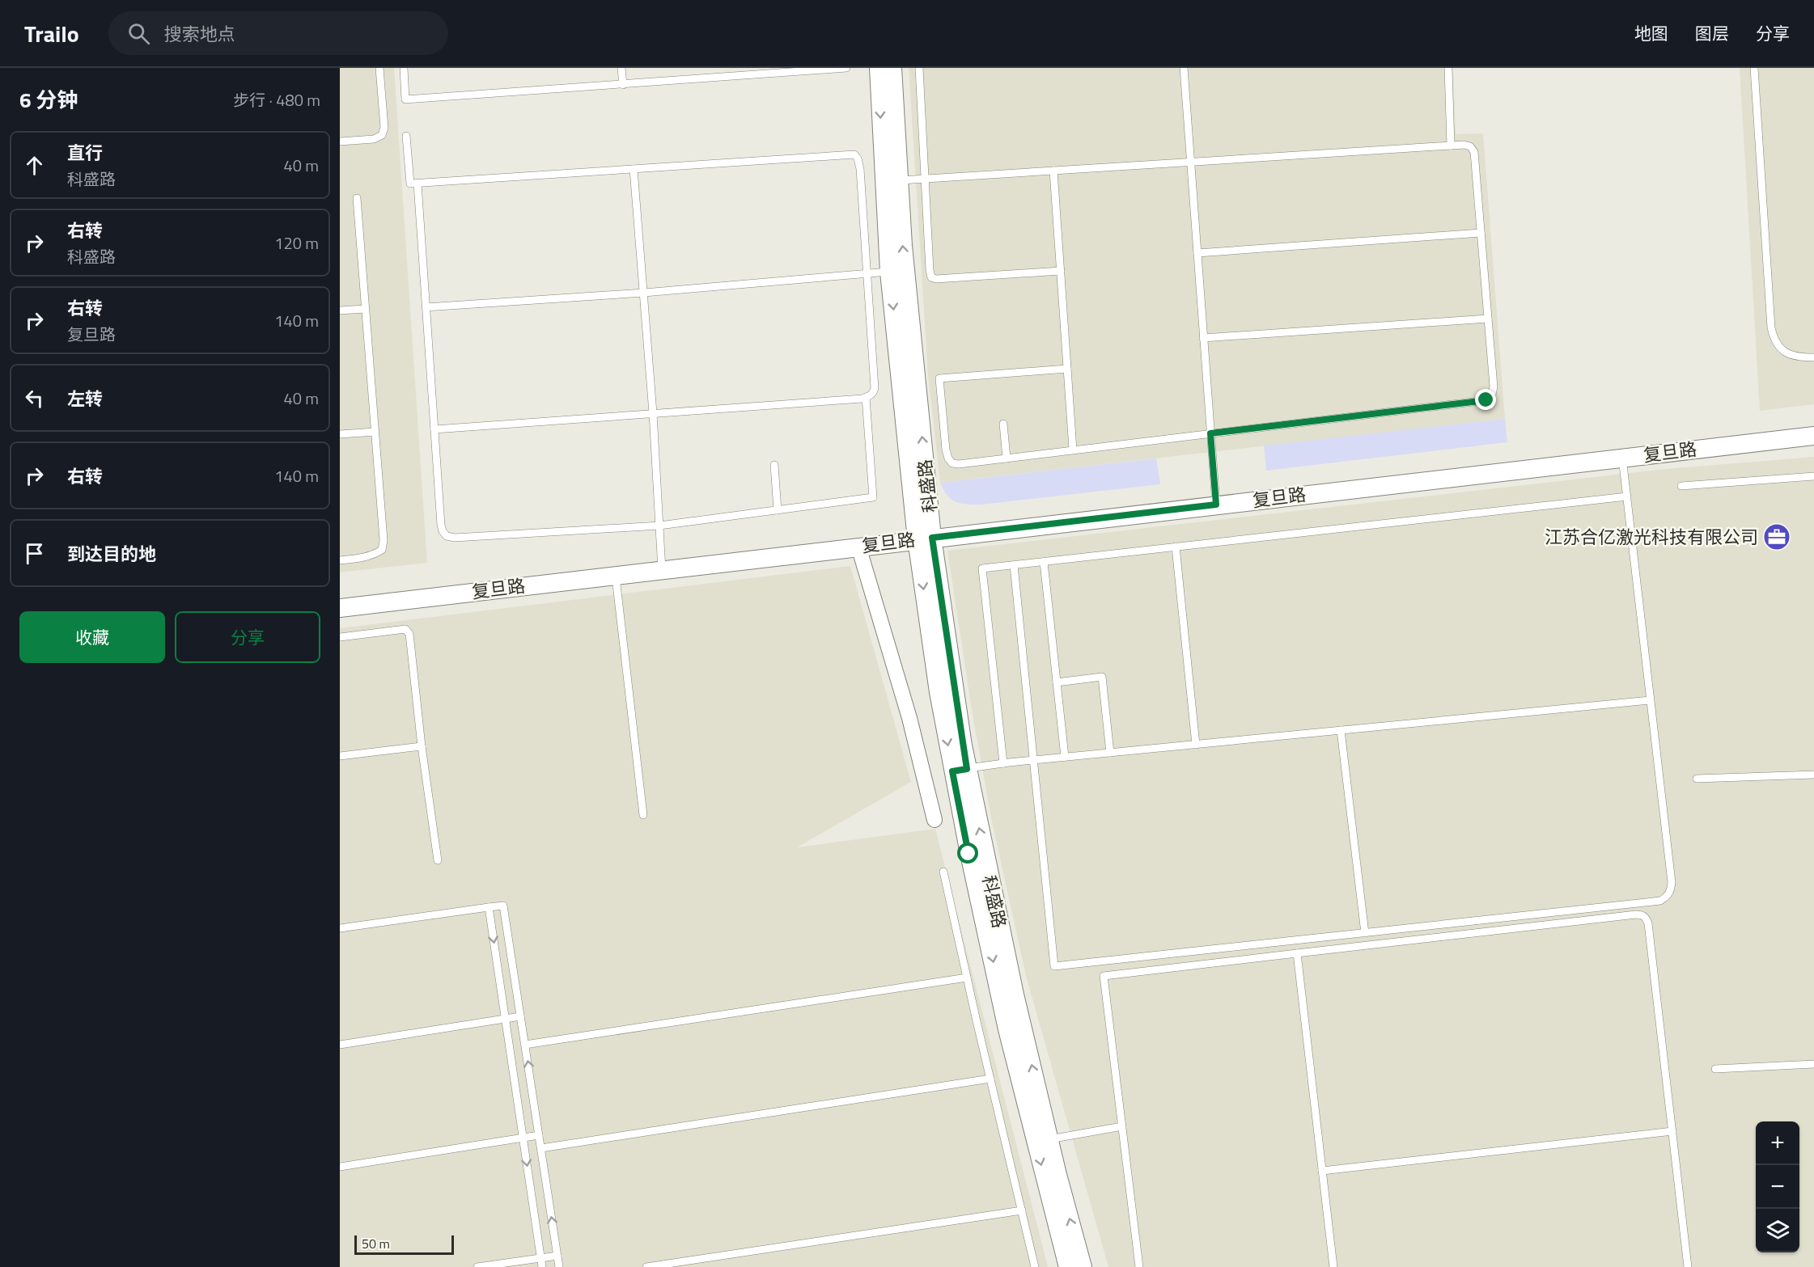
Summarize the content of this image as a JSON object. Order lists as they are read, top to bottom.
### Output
{
  "streets": {
    "street": ["复旦路", "科盛路"]
  },
  "crossings": [
    ["复旦路", "科盛路"]
  ],
  "places": {
    "office": ["江苏合亿激光科技有限公司"]
  },
  "scale_bar": "50 m",
  "page": {
    "header": "Trailo",
    "search": "搜索地点",
    "nav": ["地图", "图层", "分享"],
    "heading": ["6 分钟", "步行 · 480 m"],
    "list": [
      ["直行", "科盛路", "40 m"],
      ["右转", "科盛路", "120 m"],
      ["右转", "复旦路", "140 m"],
      ["左转", "40 m"],
      ["右转", "140 m"],
      "到达目的地"
    ],
    "buttons": ["收藏", "分享"],
    "map_buttons": ["+", "−"],
    "scale": "50 m"
  }
}
